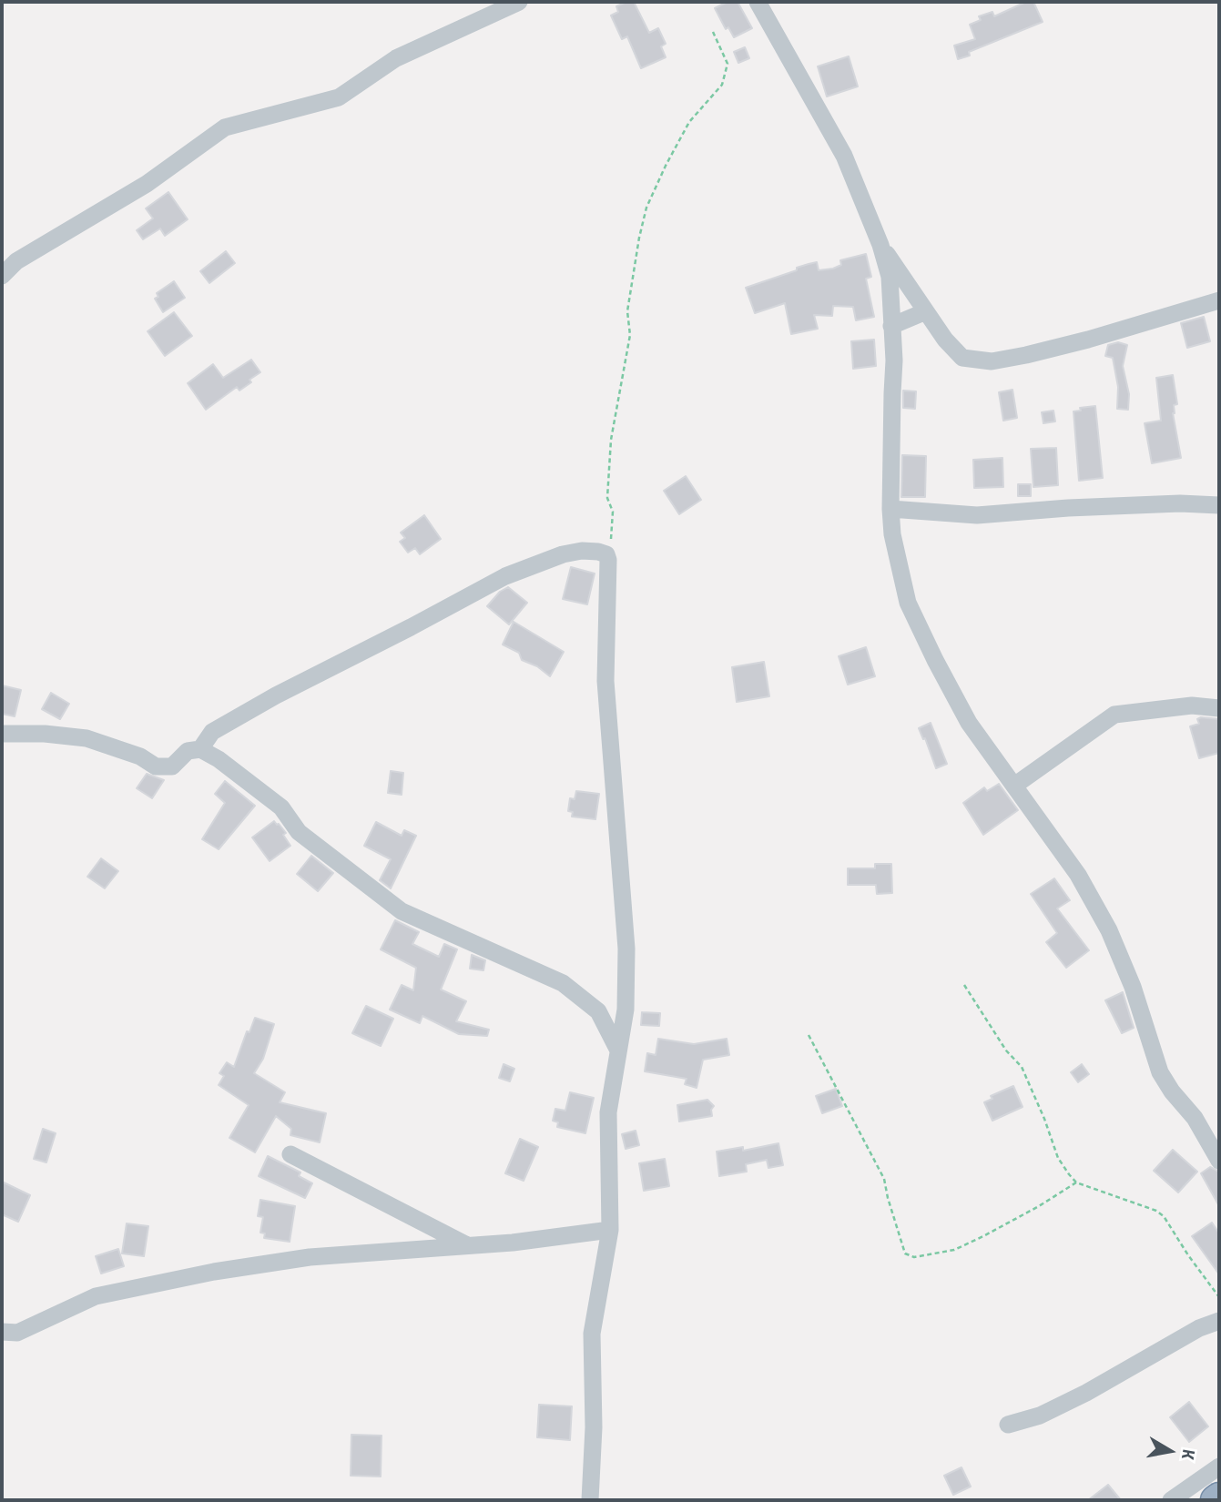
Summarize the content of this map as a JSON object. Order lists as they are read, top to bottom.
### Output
{
  "north": "right"
}
